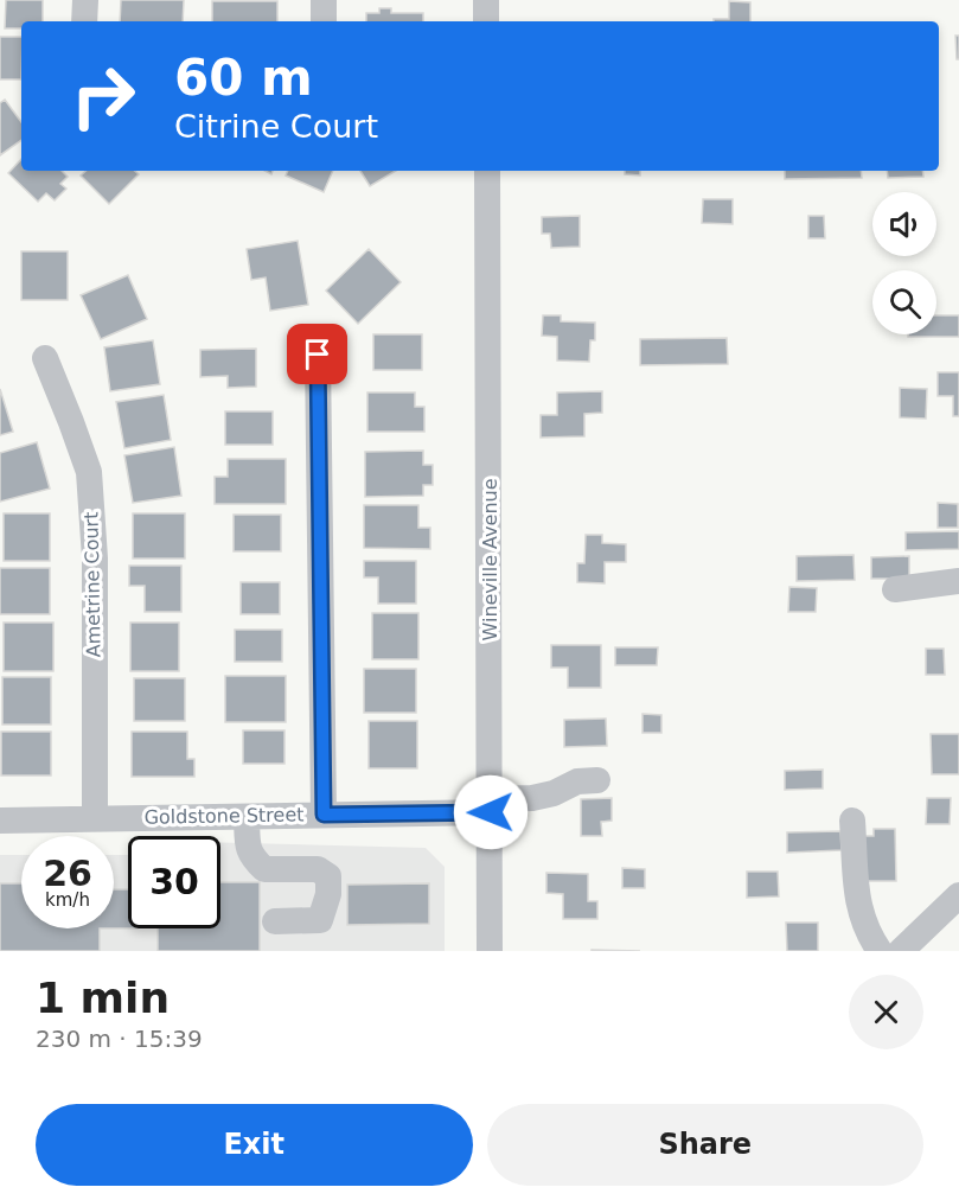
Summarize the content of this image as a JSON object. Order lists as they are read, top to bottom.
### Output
{
  "streets": {
    "street": ["Wineville Avenue", "Ametrine Court", "Goldstone Street"]
  },
  "crossings": [
    ["Wineville Avenue", "Goldstone Street"],
    ["Ametrine Court", "Goldstone Street"]
  ],
  "page": {
    "turn": ["60 m", "Citrine Court"],
    "speed": "26 km/h",
    "limit": "30",
    "heading": ["1 min", "230 m · 15:39"],
    "buttons": ["Exit", "Share"]
  }
}
